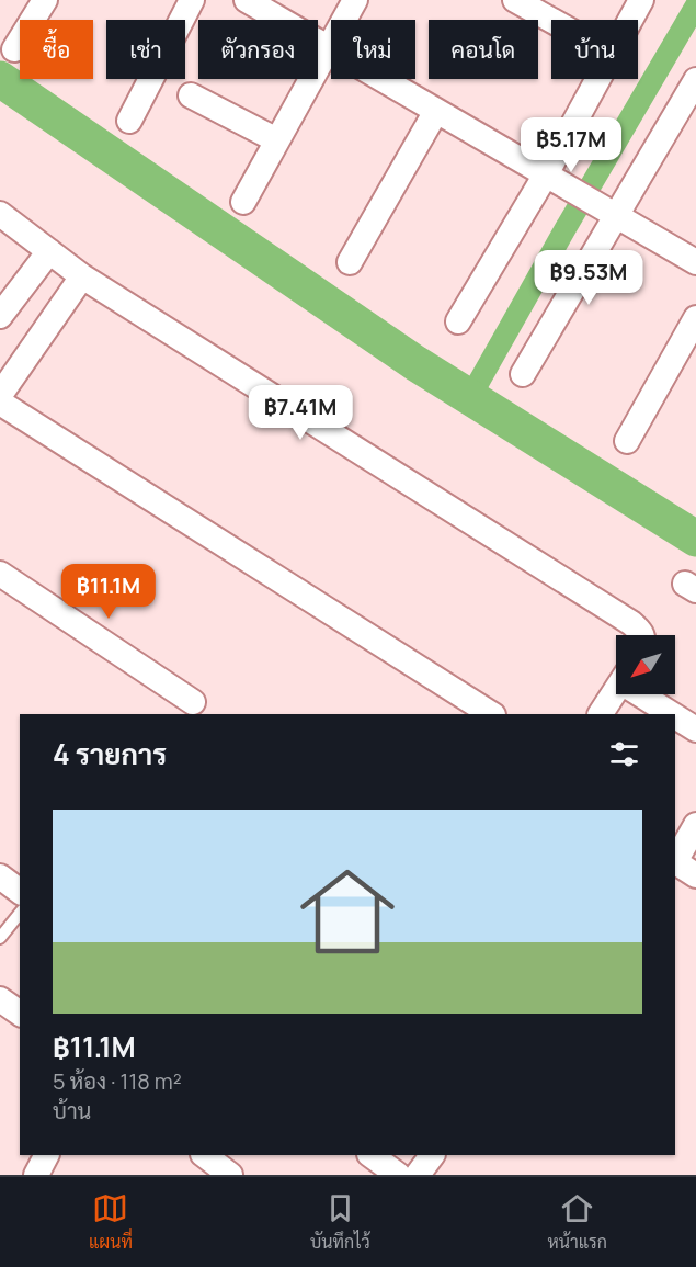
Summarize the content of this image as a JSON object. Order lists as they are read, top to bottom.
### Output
{
  "north": "bottom left",
  "page": {
    "chip": [
      "ซื้อ",
      "เช่า",
      "ตัวกรอง",
      "ใหม่",
      "คอนโด",
      "บ้าน"
    ],
    "price": [
      "฿5.17M",
      "฿9.53M",
      "฿7.41M",
      "฿11.1M"
    ],
    "heading": "4 รายการ",
    "list": [
      {
        "name": "฿11.1M",
        "note": "5 ห้อง · 118 m² · บ้าน"
      }
    ],
    "tabs": ["แผนที่", "บันทึกไว้", "หน้าแรก"]
  }
}
